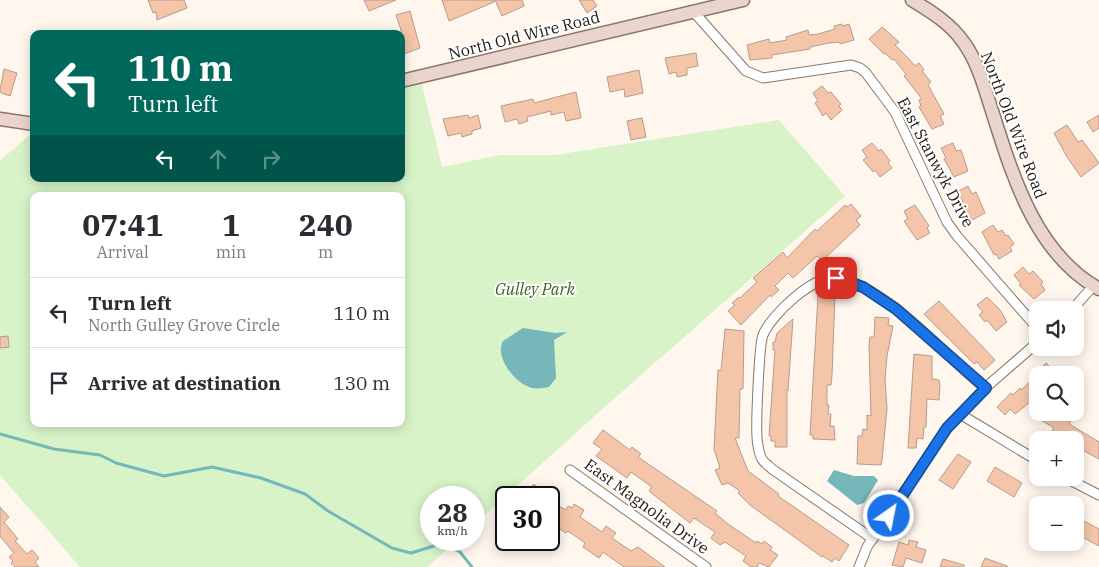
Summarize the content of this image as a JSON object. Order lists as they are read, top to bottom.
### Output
{
  "streets": {
    "street": ["North Old Wire Road", "East Stanwyk Drive", "East Magnolia Drive"]
  },
  "crossings": [
    ["North Old Wire Road", "East Stanwyk Drive"]
  ],
  "parks": ["Gulley Park"],
  "page": {
    "turn": ["110 m", "Turn left"],
    "eta": [
      "07:41",
      "Arrival",
      "1",
      "min",
      "240",
      "m"
    ],
    "list": [
      {
        "name": "Turn left",
        "note": "North Gulley Grove Circle",
        "value": "110 m"
      },
      {
        "name": "Arrive at destination",
        "value": "130 m"
      }
    ],
    "map_buttons": ["+", "−"],
    "speed": "28 km/h",
    "limit": "30"
  }
}
